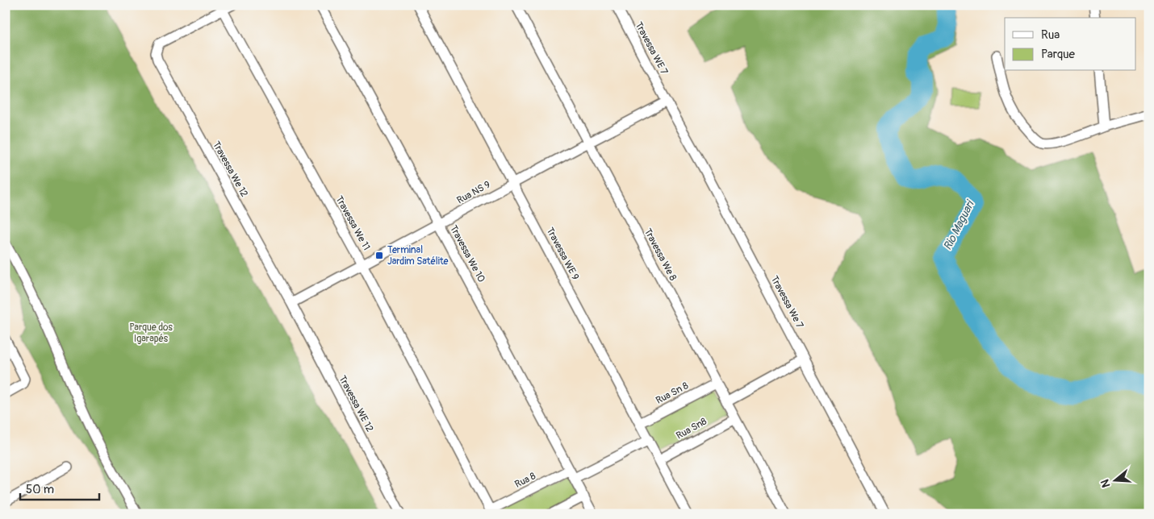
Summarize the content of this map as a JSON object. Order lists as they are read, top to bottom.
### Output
{
  "streets": {
    "street": [
      "Travessa WE 7",
      "Travessa We 12",
      "Rua NS 9",
      "Travessa We 11",
      "Travessa We 10",
      "Travessa WE 9",
      "Travessa We 8",
      "Travessa We 7",
      "Rua Sn 8",
      "Travessa WE 12",
      "Rua Sn8",
      "Rua 8"
    ]
  },
  "crossings": [
    ["Travessa WE 7", "Rua NS 9"],
    ["Travessa WE 7", "Travessa We 7"],
    ["Travessa We 12", "Rua NS 9"],
    ["Travessa We 12", "Travessa We 11"],
    ["Travessa We 12", "Travessa WE 12"],
    ["Rua NS 9", "Travessa We 11"],
    ["Rua NS 9", "Travessa We 10"],
    ["Rua NS 9", "Travessa WE 9"],
    ["Rua NS 9", "Travessa We 8"],
    ["Rua NS 9", "Travessa We 7"],
    ["Rua NS 9", "Travessa WE 12"],
    ["Travessa We 11", "Rua 8"],
    ["Travessa We 10", "Rua 8"],
    ["Travessa WE 9", "Rua Sn 8"],
    ["Travessa WE 9", "Rua Sn8"],
    ["Travessa WE 9", "Rua 8"],
    ["Travessa We 8", "Rua Sn 8"],
    ["Travessa We 8", "Rua Sn8"]
  ],
  "water": ["Rio Maguari"],
  "parks": ["Parque dos Igarapés"],
  "places": {
    "transit": ["Terminal Jardim Satélite"]
  },
  "legend": ["Rua", "Parque"],
  "scale_bar": "50 m",
  "north": "left"
}
